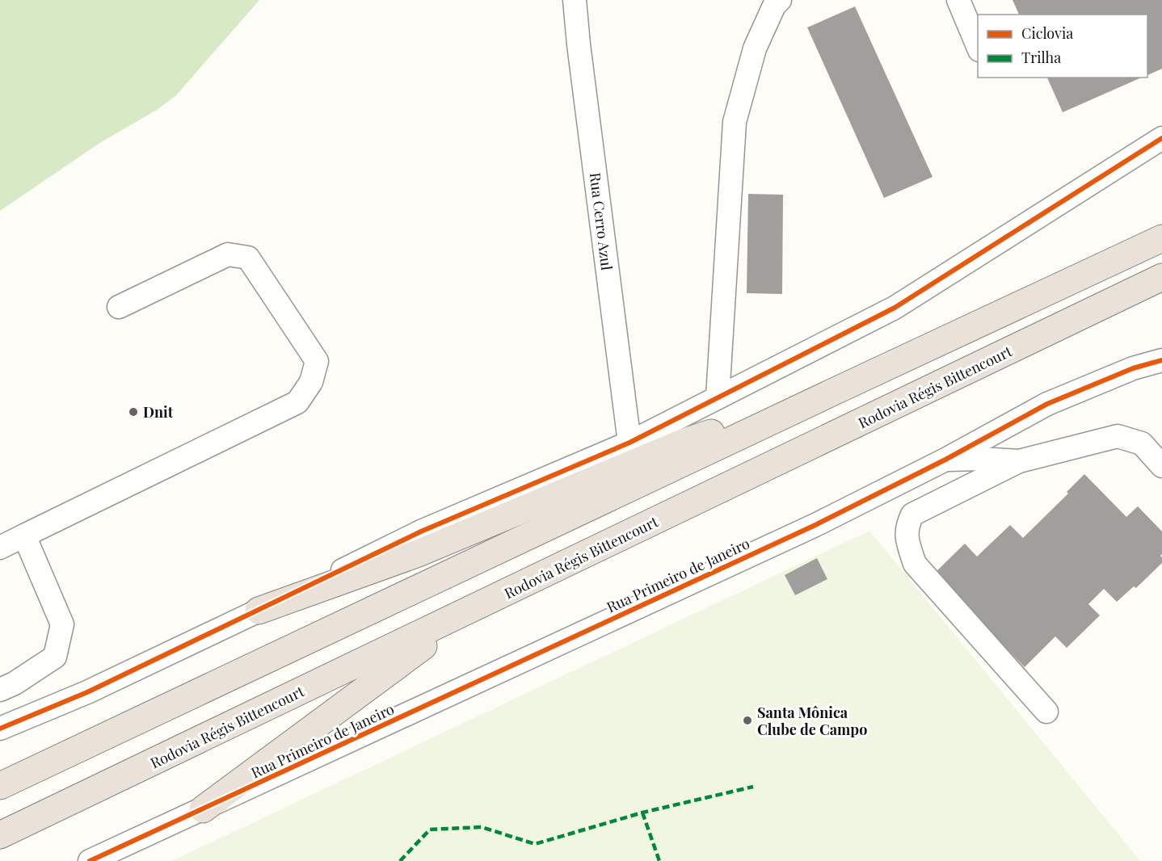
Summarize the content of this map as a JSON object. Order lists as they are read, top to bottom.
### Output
{
  "streets": {
    "highway": ["Rodovia Régis Bittencourt"],
    "street": ["Rua Cerro Azul", "Rua Primeiro de Janeiro"]
  },
  "places": ["Dnit", "Santa Mônica Clube de Campo"],
  "legend": ["Ciclovia", "Trilha"]
}
